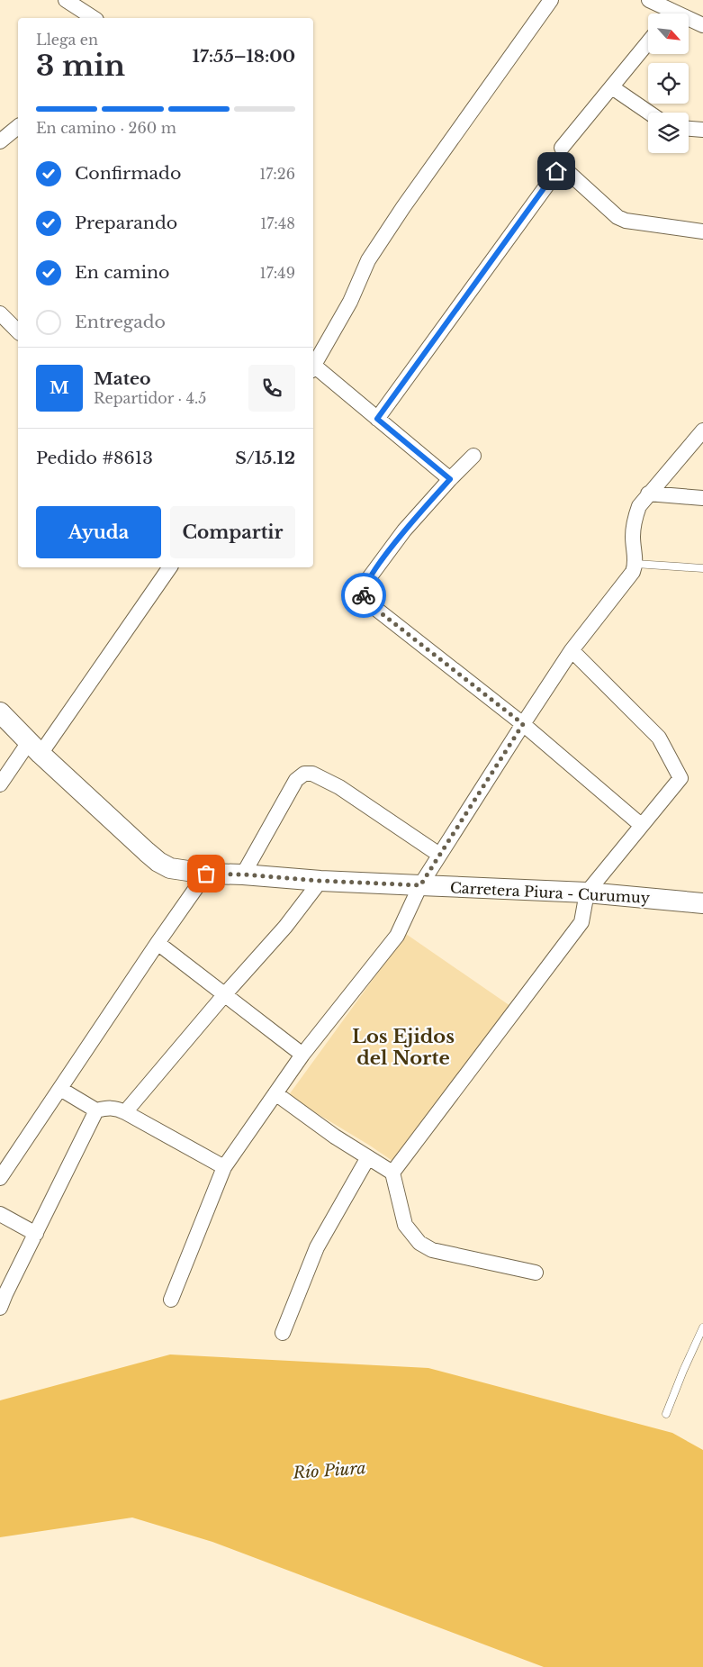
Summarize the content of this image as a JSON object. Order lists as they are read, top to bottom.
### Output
{
  "streets": {
    "main road": ["Carretera Piura - Curumuy"]
  },
  "districts": ["Los Ejidos del Norte"],
  "water": ["Río Piura"],
  "north": "bottom right",
  "page": {
    "heading": ["3 min", "Llega en", "17:55–18:00"],
    "panel": [
      "Mateo",
      "Repartidor · 4.5",
      "Pedido #8613",
      "S/15.12"
    ],
    "bar": "En camino · 260 m",
    "list": [
      ["Confirmado", "17:26"],
      ["Preparando", "17:48"],
      ["En camino", "17:49"],
      "Entregado"
    ],
    "round": "M",
    "buttons": ["Ayuda", "Compartir"]
  }
}
